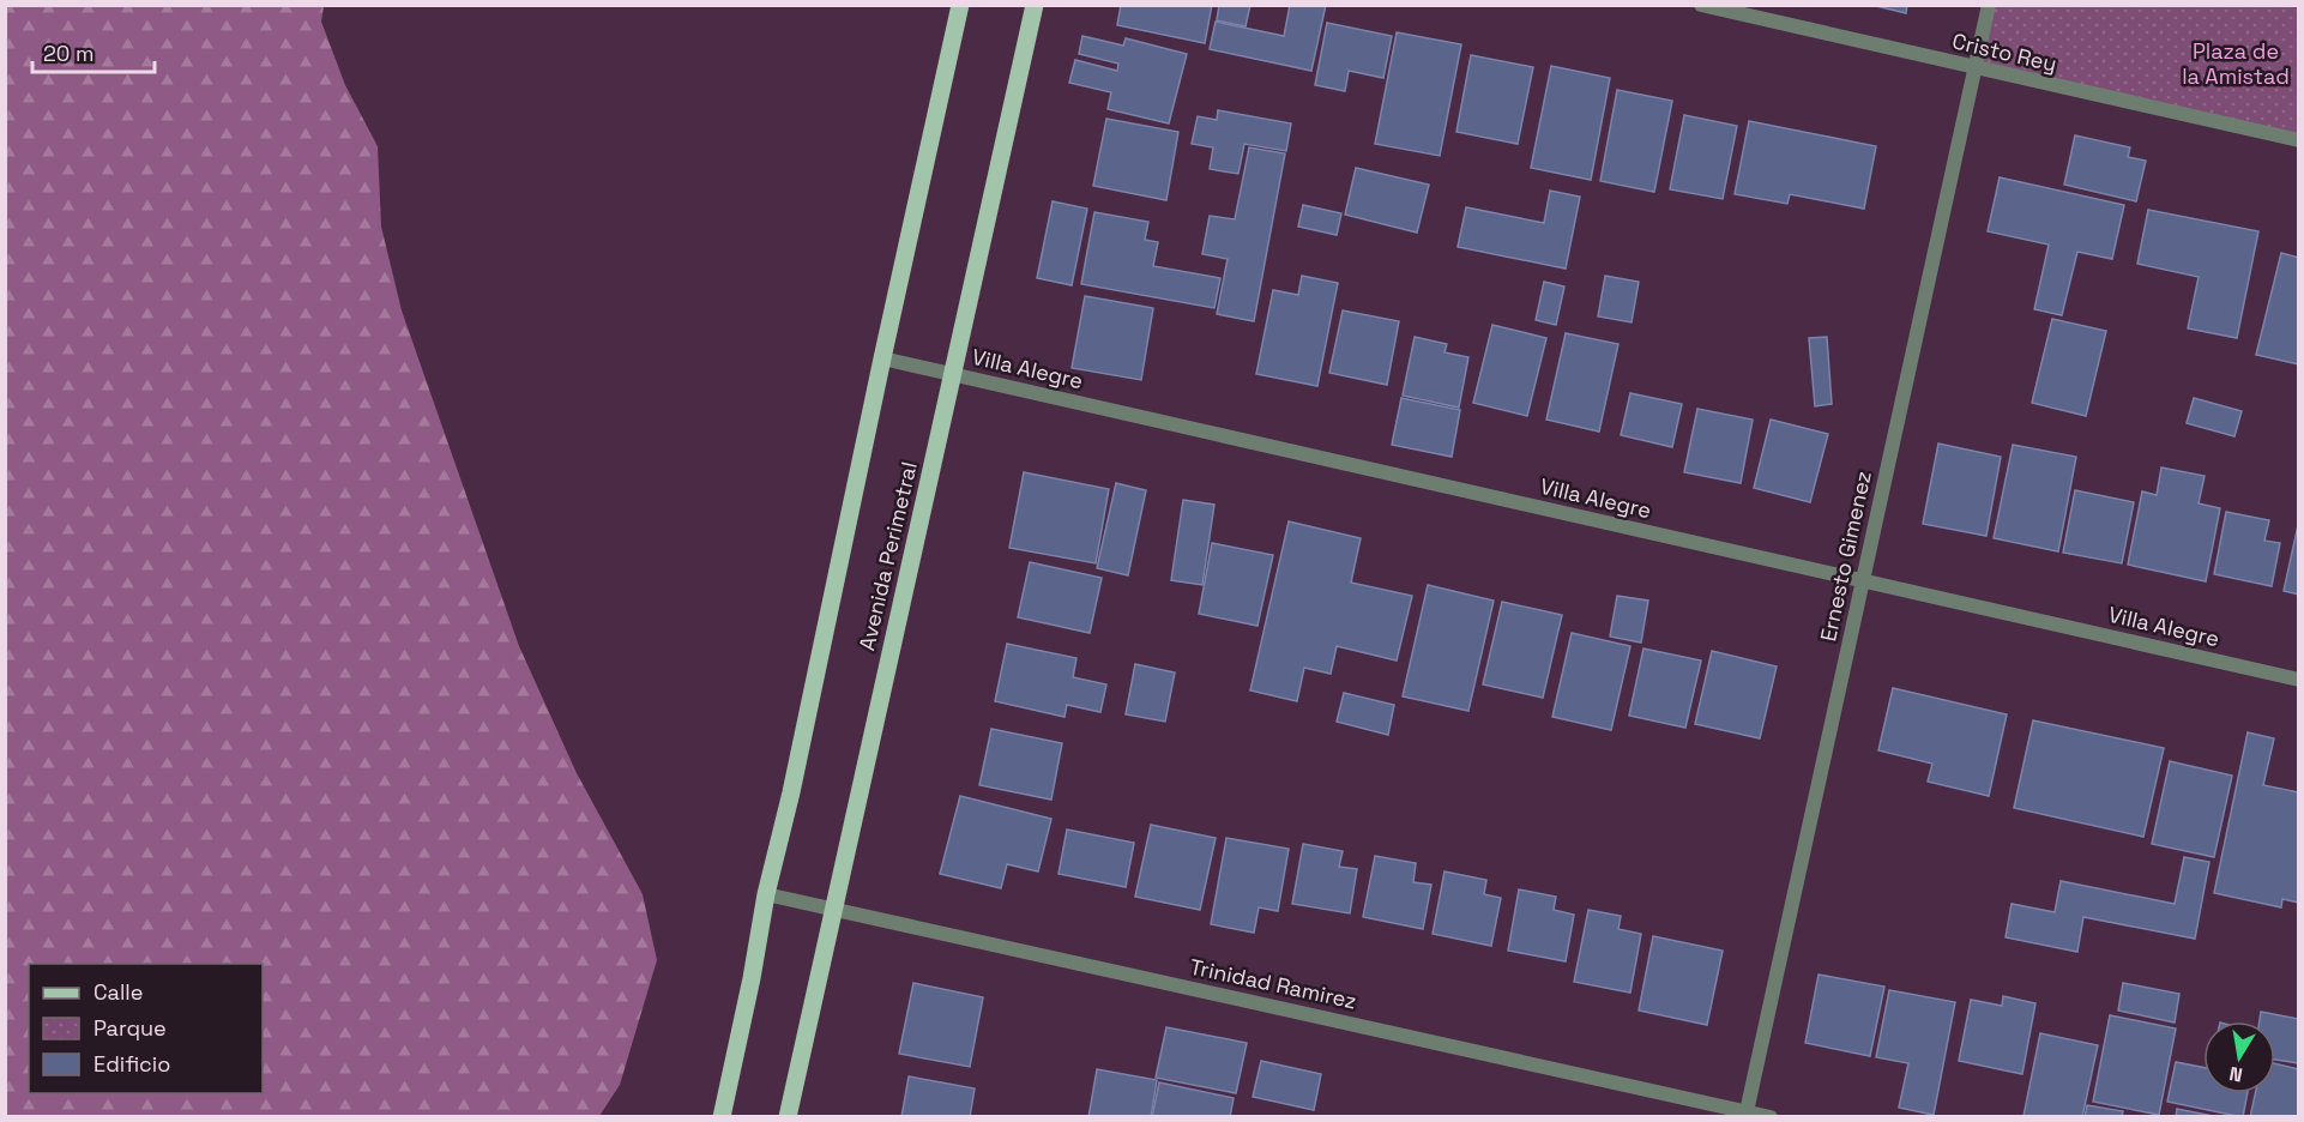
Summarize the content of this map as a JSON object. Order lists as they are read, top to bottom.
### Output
{
  "streets": {
    "main road": ["Avenida Perimetral"],
    "street": [
      "Cristo Rey",
      "Villa Alegre",
      "Ernesto Gimenez",
      "Trinidad Ramirez"
    ]
  },
  "crossings": [
    ["Cristo Rey", "Ernesto Gimenez"],
    ["Villa Alegre", "Avenida Perimetral"],
    ["Villa Alegre", "Ernesto Gimenez"],
    ["Avenida Perimetral", "Trinidad Ramirez"],
    ["Ernesto Gimenez", "Trinidad Ramirez"]
  ],
  "parks": ["Plaza de la Amistad"],
  "legend": ["Calle", "Parque", "Edificio"],
  "scale_bar": "20 m",
  "north": "bottom"
}
